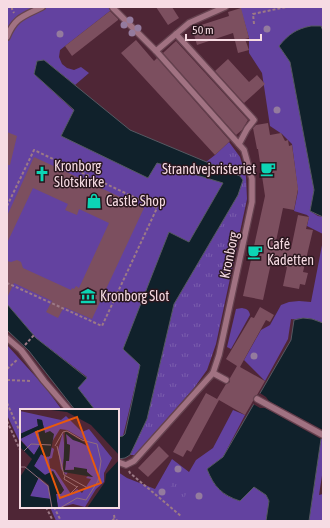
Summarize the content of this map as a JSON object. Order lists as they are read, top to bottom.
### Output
{
  "streets": {
    "lane": ["Kronborg"]
  },
  "places": {
    "cafe": ["Strandvejsristeriet", "Café Kadetten"],
    "church": ["Kronborg Slotskirke"],
    "shop": ["Castle Shop"],
    "museum": ["Kronborg Slot"]
  },
  "scale_bar": "50 m"
}
